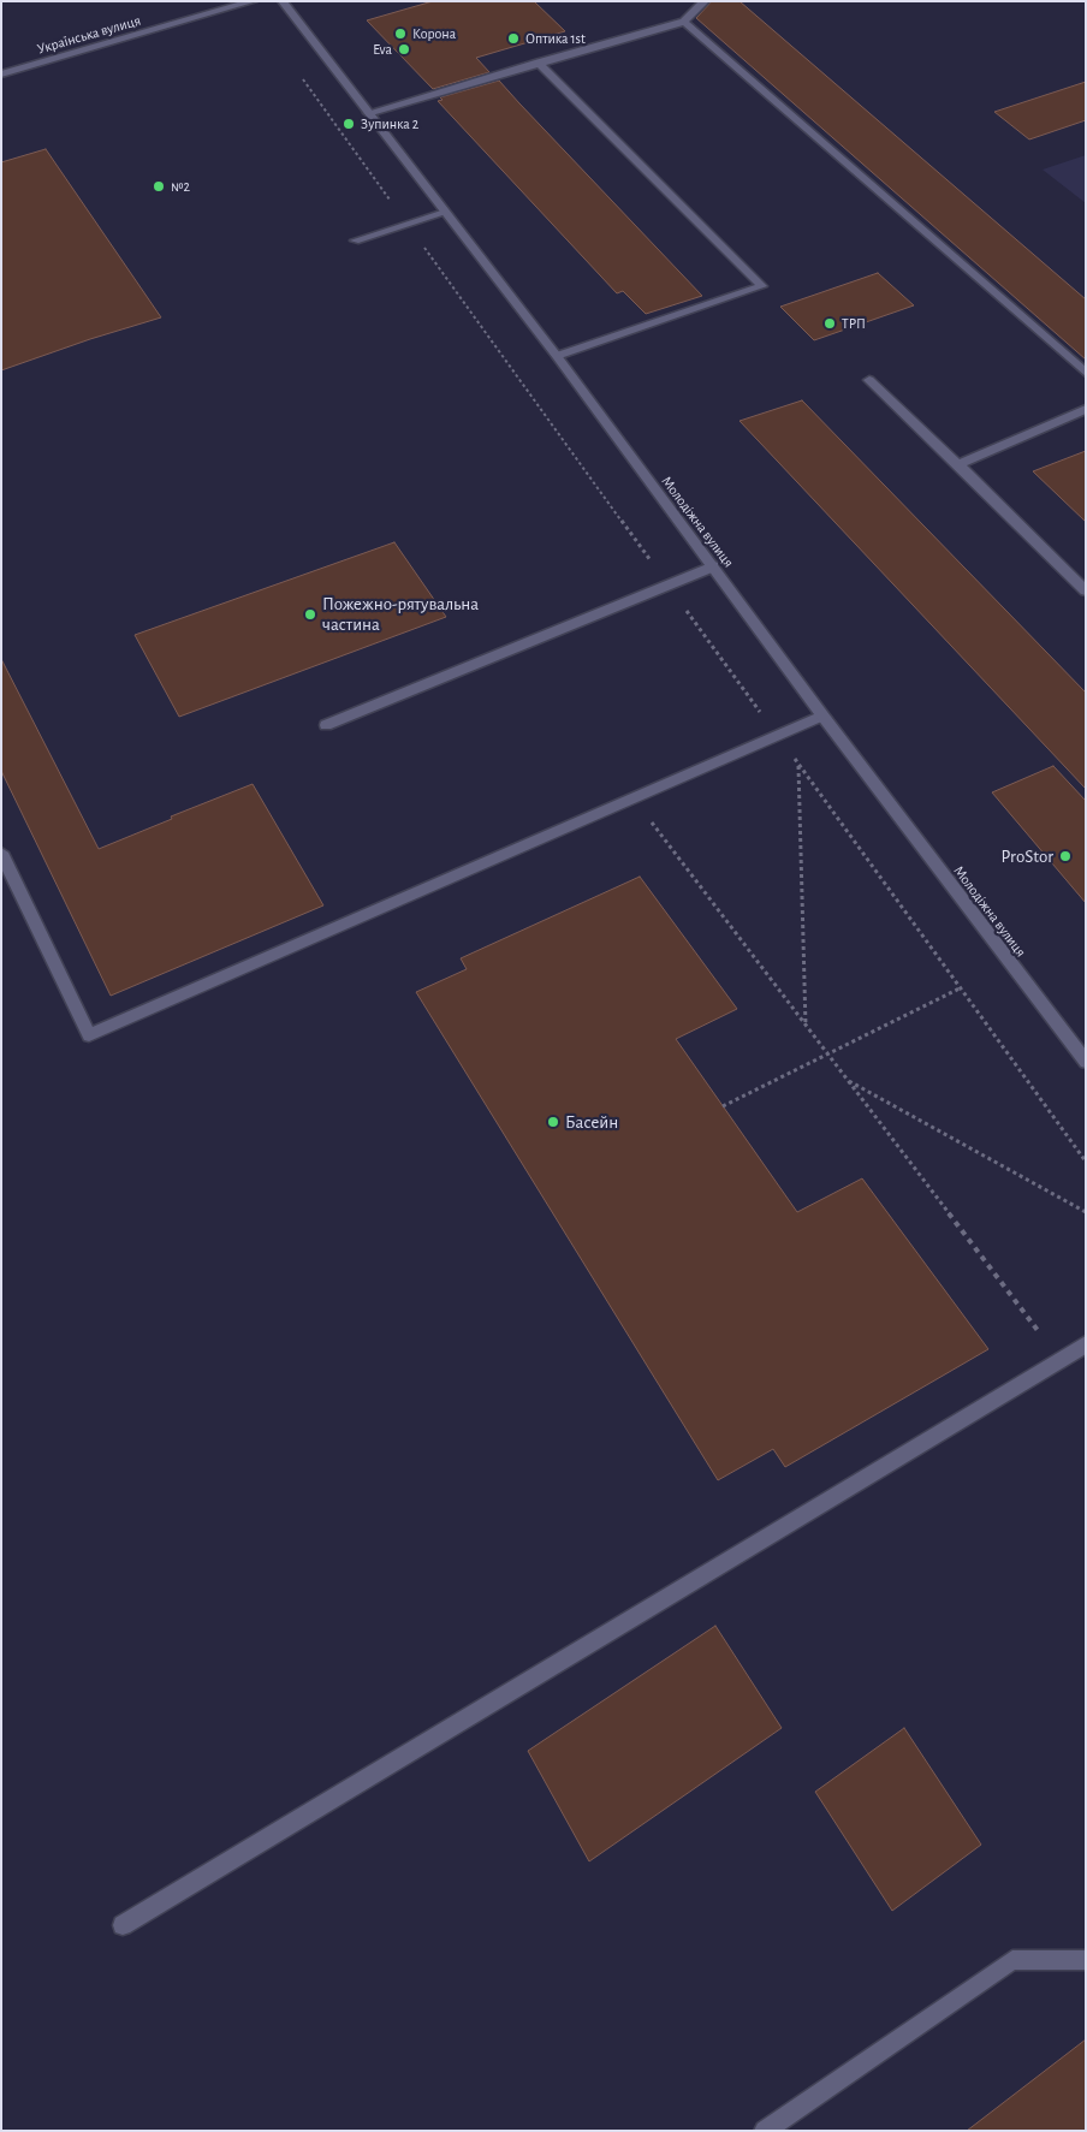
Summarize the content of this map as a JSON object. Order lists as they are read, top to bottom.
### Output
{
  "streets": {
    "street": ["Українська вулиця", "Молодіжна вулиця"]
  },
  "places": [
    "Корона",
    "Оптика 1st",
    "Eva",
    "Зупинка 2",
    "№2",
    "ТРП",
    "Пожежно-рятувальна частина",
    "ProStor",
    "Басейн"
  ]
}
